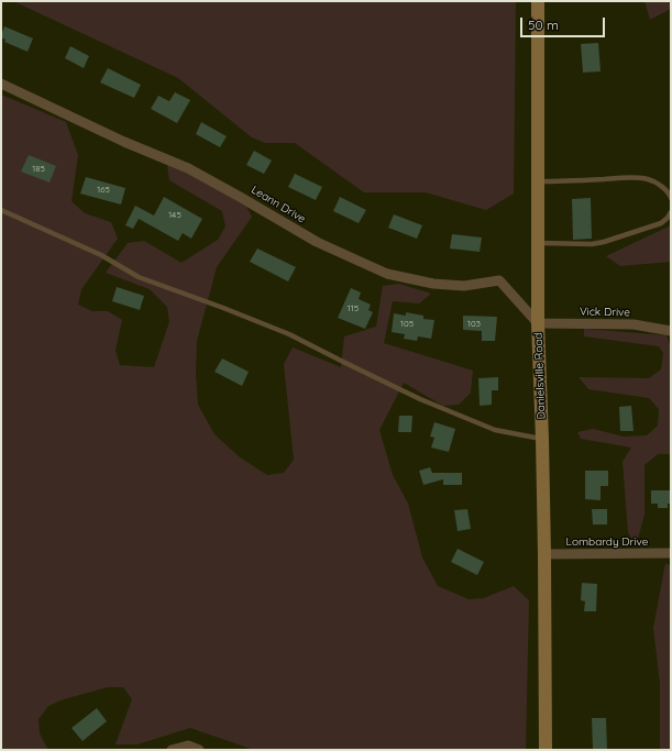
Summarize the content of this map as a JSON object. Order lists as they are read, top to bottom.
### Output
{
  "streets": {
    "main road": ["Danielsville Road"],
    "street": ["Leann Drive", "Vick Drive", "Lombardy Drive"]
  },
  "crossings": [
    ["Leann Drive", "Vick Drive"],
    ["Leann Drive", "Danielsville Road"],
    ["Vick Drive", "Danielsville Road"],
    ["Danielsville Road", "Lombardy Drive"]
  ],
  "house_numbers": [
    "185",
    "165",
    "145",
    "115",
    "105",
    "103"
  ],
  "scale_bar": "50 m"
}
